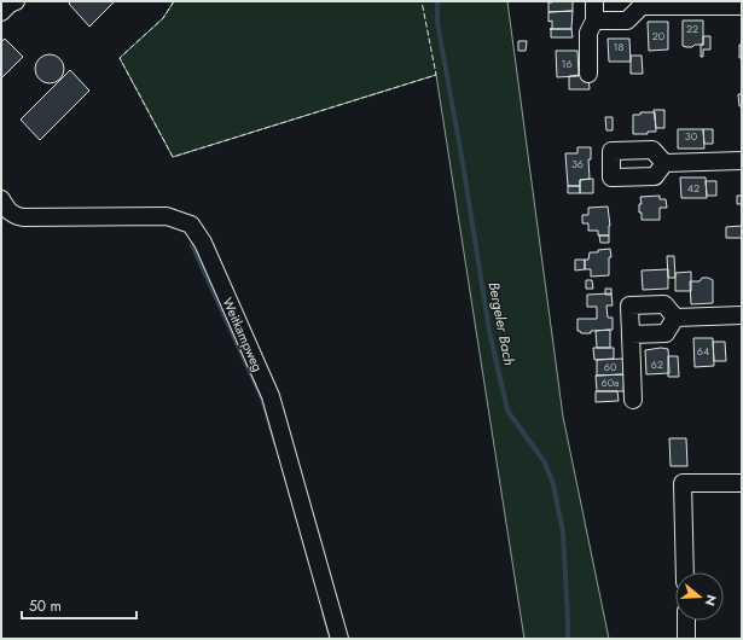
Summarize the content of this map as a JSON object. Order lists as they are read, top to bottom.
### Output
{
  "streets": {
    "street": ["Weitkampweg"]
  },
  "water": ["Bergeler Bach"],
  "house_numbers": [
    "22",
    "20",
    "18",
    "16",
    "30",
    "36",
    "42",
    "64",
    "62",
    "60",
    "60a"
  ],
  "scale_bar": "50 m",
  "north": "right"
}
